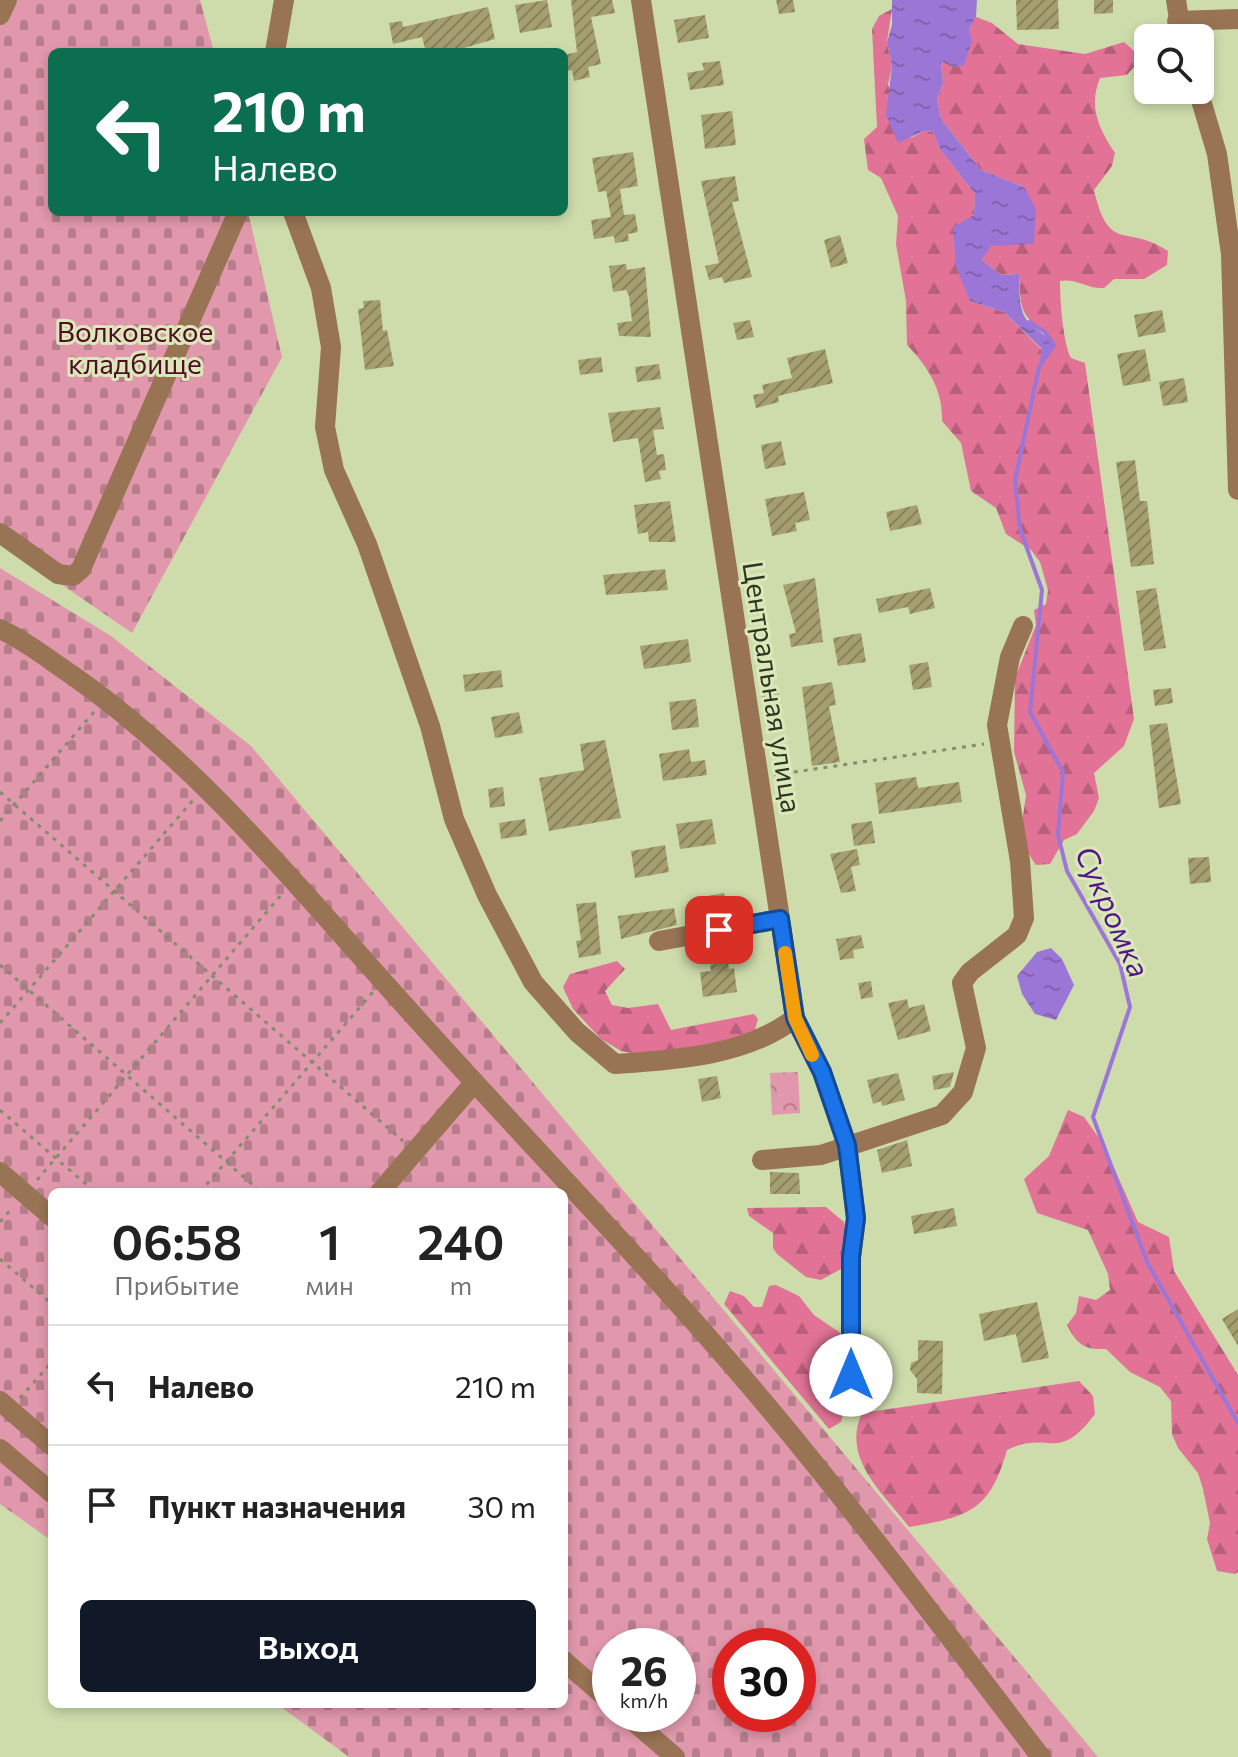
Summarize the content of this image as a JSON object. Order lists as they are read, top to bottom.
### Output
{
  "streets": {
    "street": ["Центральная улица"]
  },
  "water": ["Сукромка"],
  "parks": ["Волковское кладбище"],
  "page": {
    "turn": ["210 m", "Налево"],
    "eta": [
      "06:58",
      "Прибытие",
      "1",
      "мин",
      "240",
      "m"
    ],
    "list": [
      {
        "name": "Налево",
        "value": "210 m"
      },
      {
        "name": "Пункт назначения",
        "value": "30 m"
      }
    ],
    "buttons": "Выход",
    "speed": "26 km/h",
    "limit": "30"
  }
}
